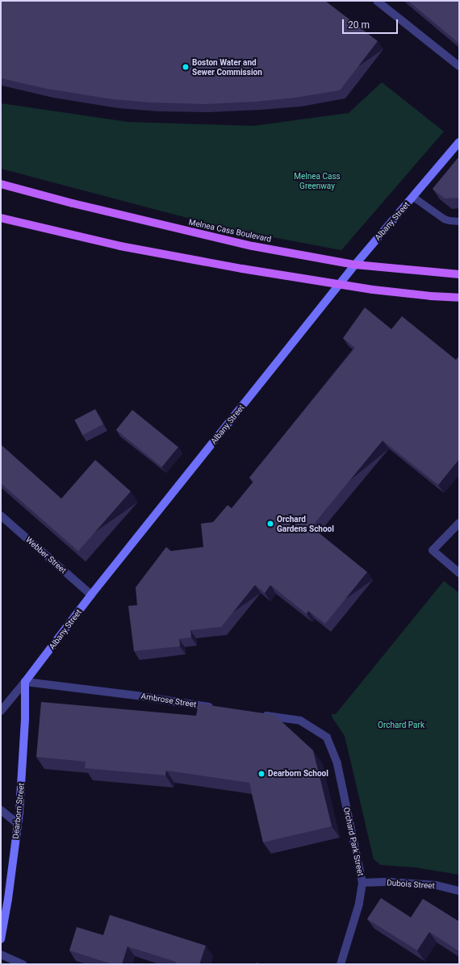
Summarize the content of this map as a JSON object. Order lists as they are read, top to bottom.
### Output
{
  "streets": {
    "main road": ["Albany Street", "Melnea Cass Boulevard", "Dearborn Street"],
    "street": [
      "Webber Street",
      "Ambrose Street",
      "Orchard Park Street",
      "Dubois Street"
    ]
  },
  "crossings": [
    ["Albany Street", "Melnea Cass Boulevard"],
    ["Albany Street", "Webber Street"],
    ["Albany Street", "Ambrose Street"],
    ["Albany Street", "Dearborn Street"],
    ["Ambrose Street", "Dearborn Street"],
    ["Orchard Park Street", "Dubois Street"]
  ],
  "parks": ["Melnea Cass Greenway", "Orchard Park"],
  "places": ["Boston Water and Sewer Commission", "Orchard Gardens School", "Dearborn School"],
  "scale_bar": "20 m"
}
